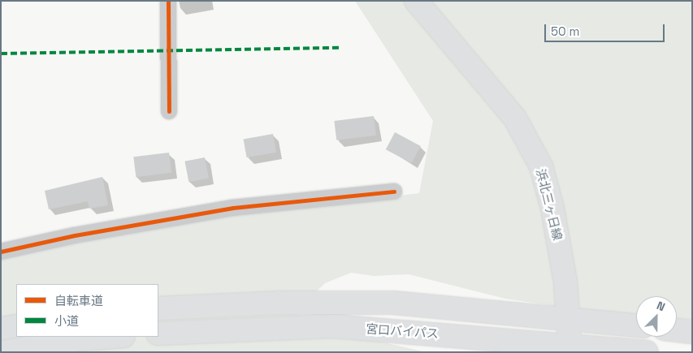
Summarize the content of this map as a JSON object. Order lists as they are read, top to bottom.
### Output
{
  "streets": {
    "main road": ["浜北三ヶ日線", "宮口バイパス"]
  },
  "crossings": [
    ["浜北三ヶ日線", "宮口バイパス"]
  ],
  "legend": ["自転車道", "小道"],
  "scale_bar": "50 m",
  "north": "top right"
}
